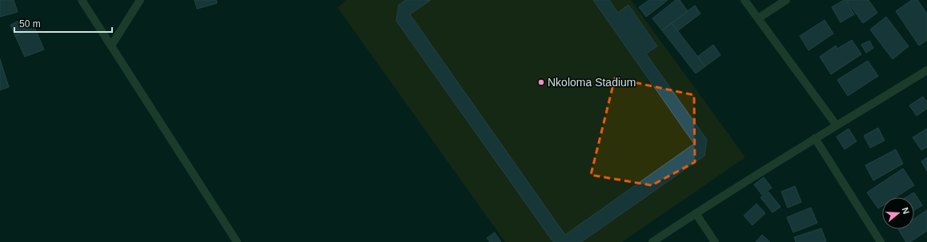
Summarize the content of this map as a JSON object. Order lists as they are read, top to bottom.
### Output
{
  "places": ["Nkoloma Stadium"],
  "scale_bar": "50 m",
  "north": "right"
}
